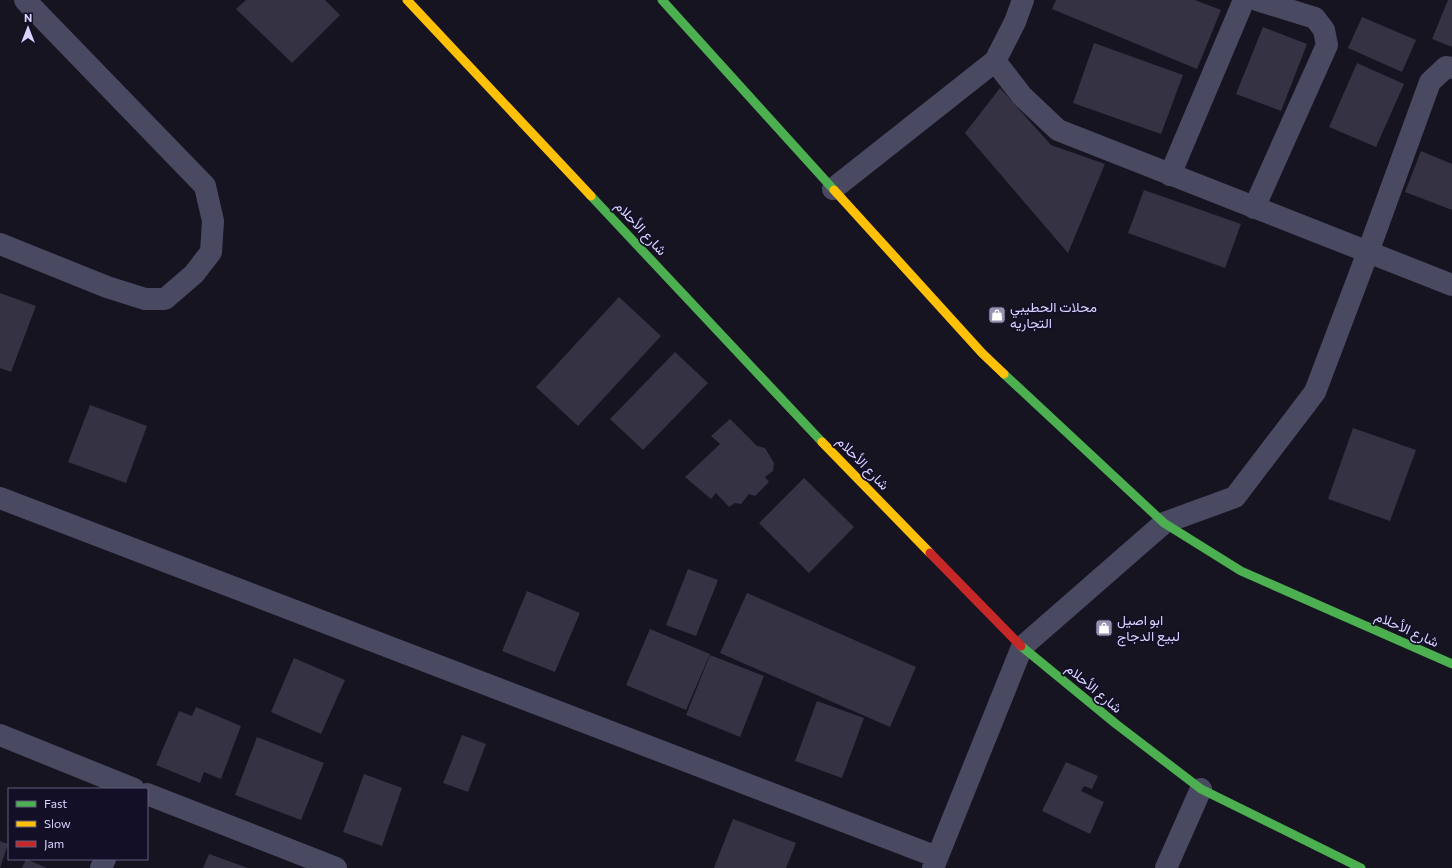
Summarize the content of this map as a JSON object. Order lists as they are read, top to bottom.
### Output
{
  "streets": {
    "main road": ["شارع الأحلام"]
  },
  "places": {
    "shop": ["محلات الحطيبي التجاريه", "ابو اصيل لبيع الدجاج"]
  },
  "legend": ["Fast", "Slow", "Jam"],
  "north": "top"
}
